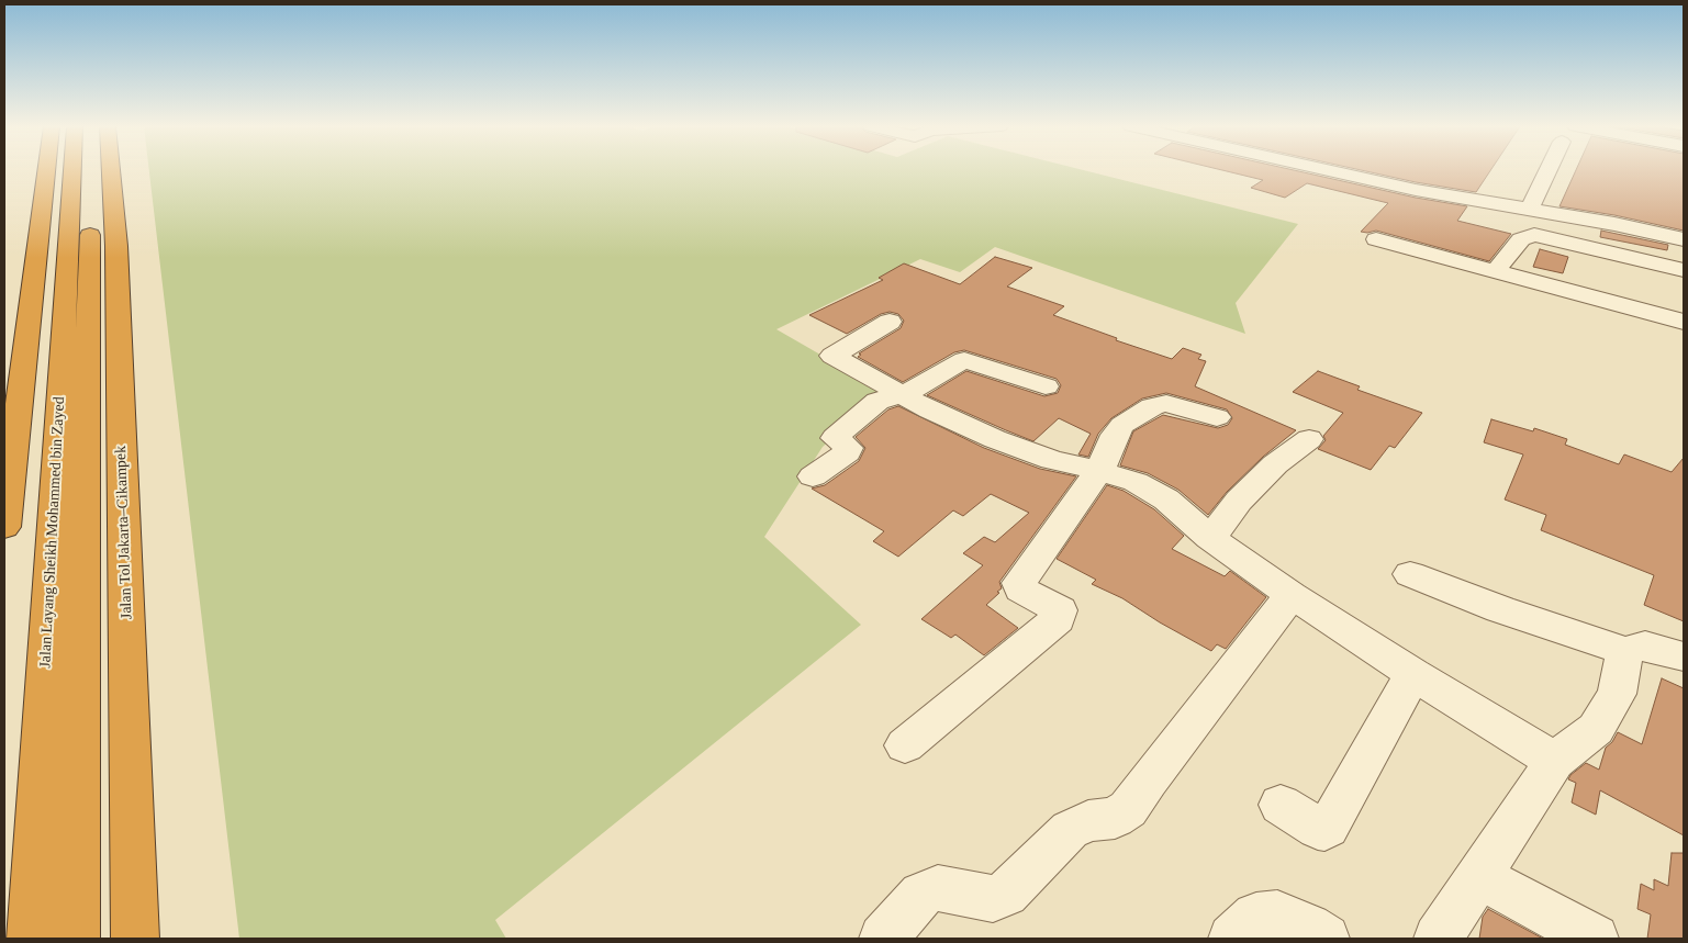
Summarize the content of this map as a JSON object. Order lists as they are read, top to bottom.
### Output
{
  "streets": {
    "highway": ["Jalan Layang Sheikh Mohammed bin Zayed", "Jalan Tol Jakarta–Cikampek"]
  }
}
